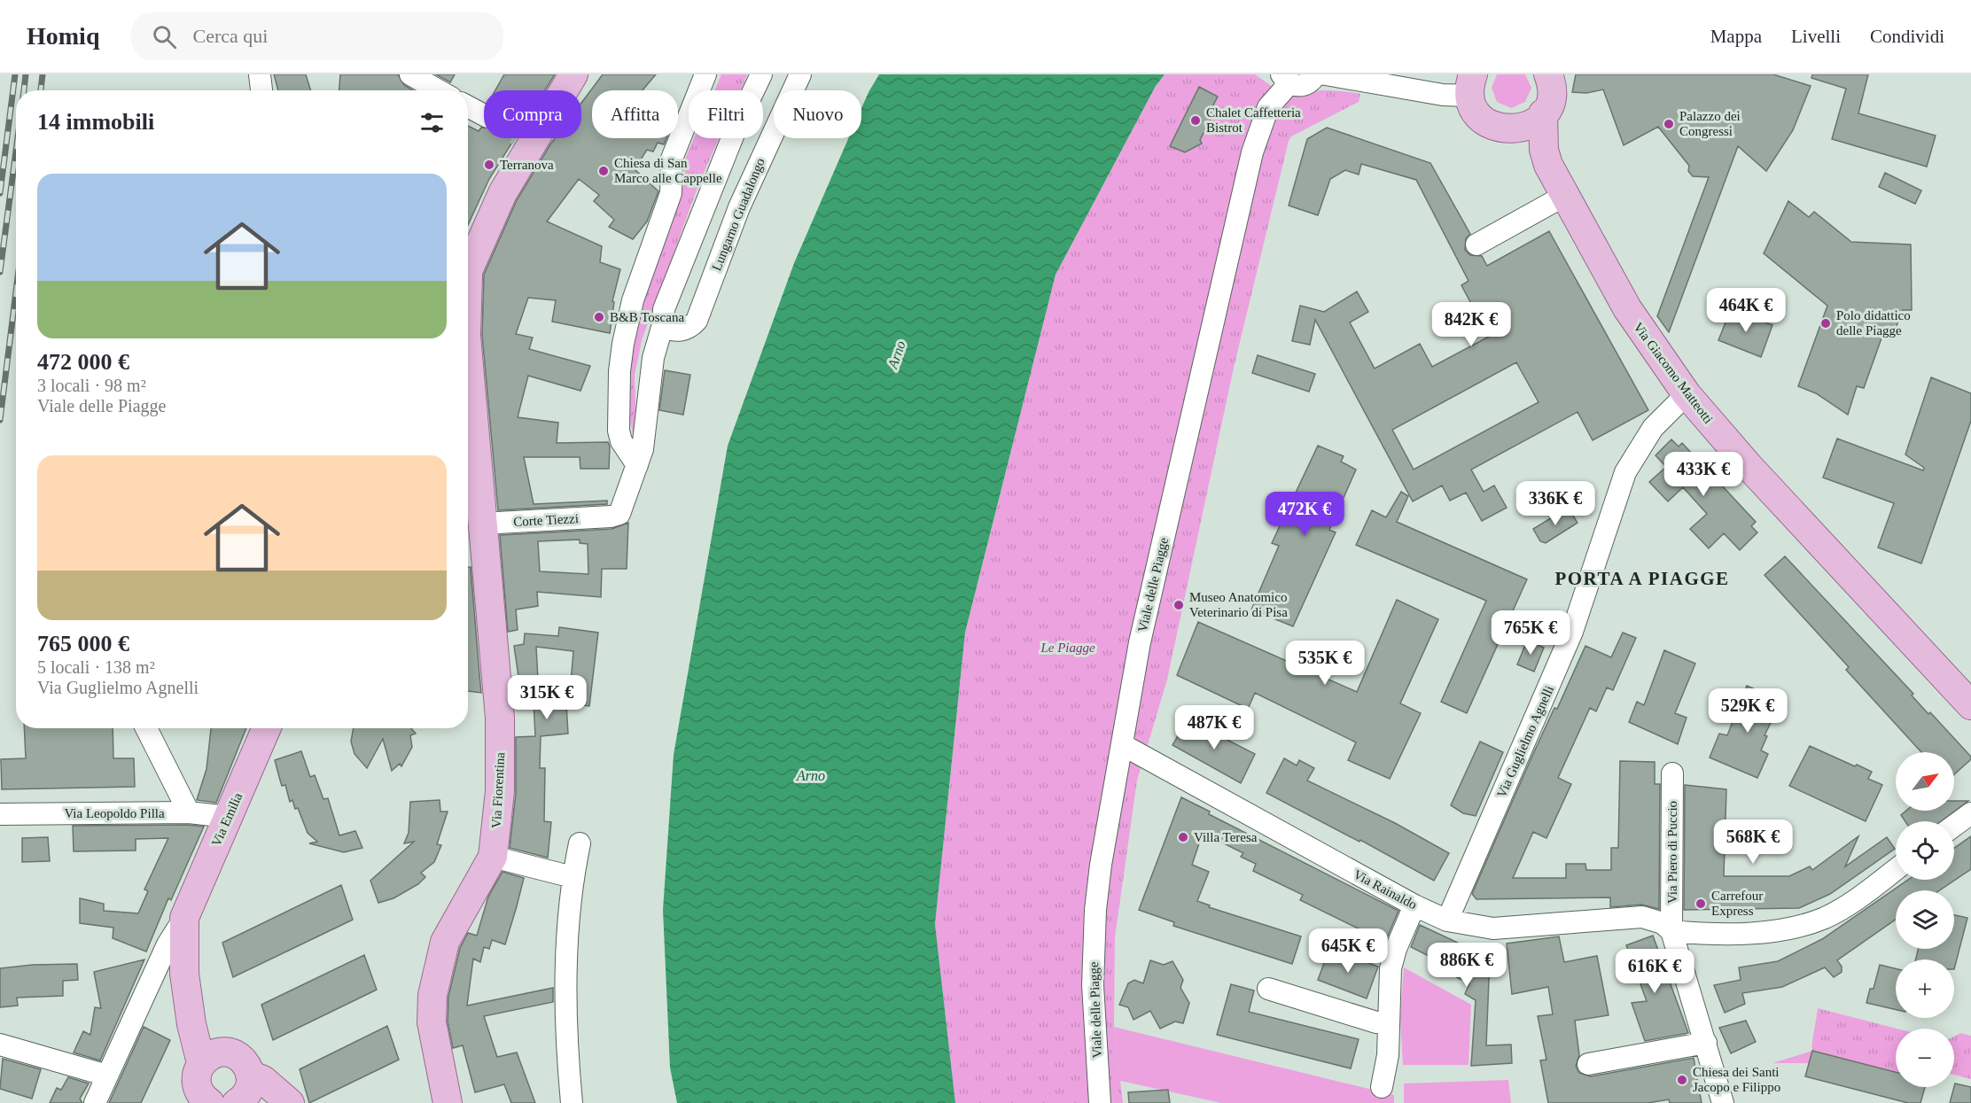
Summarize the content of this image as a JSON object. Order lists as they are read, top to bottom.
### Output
{
  "streets": {
    "main road": ["Via Giacomo Matteotti", "Via Fiorentina", "Via Emilia"],
    "street": [
      "Lungarno Guadalongo",
      "Corte Tiezzi",
      "Viale delle Piagge",
      "Via Guglielmo Agnelli",
      "Via Leopoldo Pilla",
      "Via Piero di Puccio",
      "Via Rainaldo"
    ]
  },
  "crossings": [
    ["Via Giacomo Matteotti", "Via Guglielmo Agnelli"],
    ["Corte Tiezzi", "Via Fiorentina"],
    ["Viale delle Piagge", "Via Rainaldo"],
    ["Via Guglielmo Agnelli", "Via Rainaldo"],
    ["Via Leopoldo Pilla", "Via Emilia"],
    ["Via Piero di Puccio", "Via Rainaldo"]
  ],
  "districts": ["PORTA A PIAGGE"],
  "water": ["Arno"],
  "parks": ["Le Piagge"],
  "places": [
    "Chalet Caffetteria Bistrot",
    "Palazzo dei Congressi",
    "Terranova",
    "Chiesa di San Marco alle Cappelle",
    "B&B Toscana",
    "Polo didattico delle Piagge",
    "Museo Anatomico Veterinario di Pisa",
    "Villa Teresa",
    "Carrefour Express",
    "Chiesa dei Santi Jacopo e Filippo"
  ],
  "north": "top right",
  "page": {
    "header": "Homiq",
    "search": "Cerca qui",
    "nav": ["Mappa", "Livelli", "Condividi"],
    "chip": [
      "Compra",
      "Affitta",
      "Filtri",
      "Nuovo"
    ],
    "heading": "14 immobili",
    "list": [
      {
        "name": "472 000 €",
        "note": "3 locali · 98 m² · Viale delle Piagge"
      },
      {
        "name": "765 000 €",
        "note": "5 locali · 138 m² · Via Guglielmo Agnelli"
      }
    ],
    "price": [
      "464K €",
      "842K €",
      "433K €",
      "336K €",
      "472K €",
      "765K €",
      "535K €",
      "315K €",
      "529K €",
      "487K €",
      "568K €",
      "645K €",
      "886K €",
      "616K €"
    ],
    "map_buttons": ["+", "−"]
  }
}
